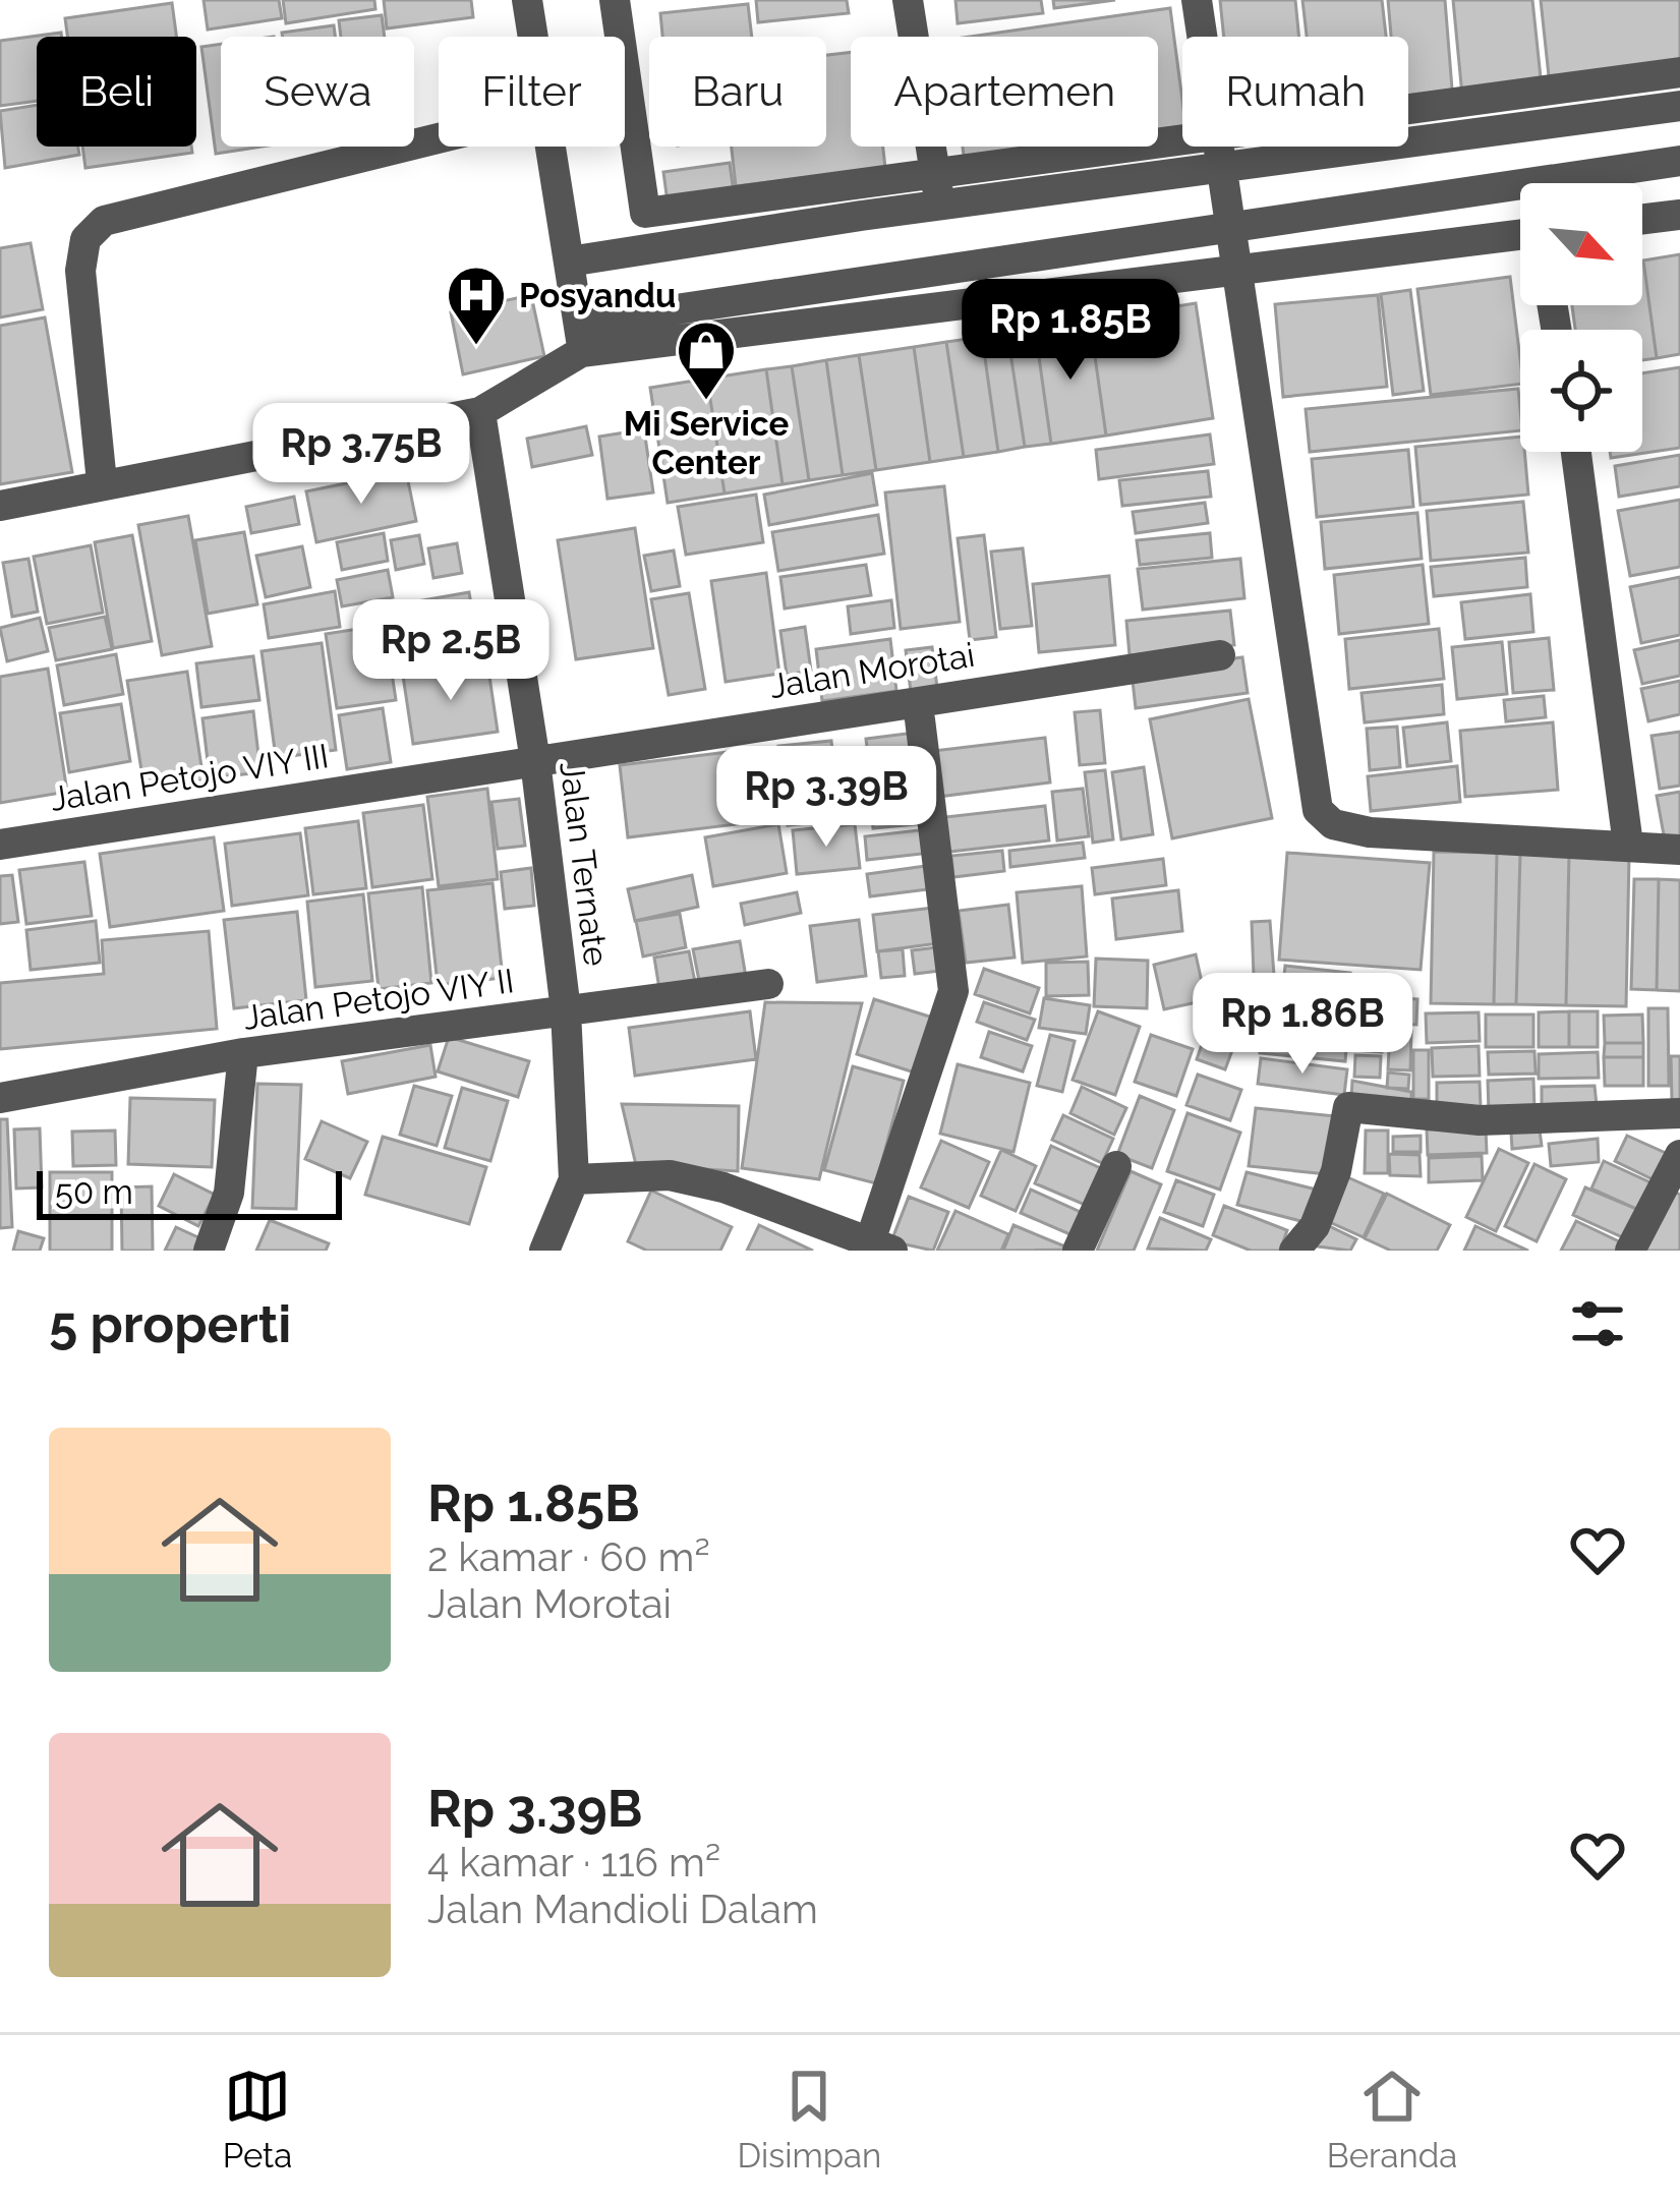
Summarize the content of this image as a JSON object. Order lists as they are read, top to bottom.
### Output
{
  "streets": {
    "street": [
      "Jalan Morotai",
      "Jalan Petojo VIY III",
      "Jalan Ternate",
      "Jalan Petojo VIY II"
    ]
  },
  "crossings": [
    ["Jalan Morotai", "Jalan Petojo VIY III"],
    ["Jalan Morotai", "Jalan Ternate"],
    ["Jalan Petojo VIY III", "Jalan Ternate"],
    ["Jalan Ternate", "Jalan Petojo VIY II"]
  ],
  "places": {
    "hospital": ["Posyandu"],
    "shop": ["Mi Service Center"]
  },
  "scale_bar": "50 m",
  "north": "bottom right",
  "page": {
    "chip": [
      "Beli",
      "Sewa",
      "Filter",
      "Baru",
      "Apartemen",
      "Rumah"
    ],
    "price": [
      "Rp 1.85B",
      "Rp 3.75B",
      "Rp 2.5B",
      "Rp 3.39B",
      "Rp 1.86B"
    ],
    "scale": "50 m",
    "heading": "5 properti",
    "list": [
      {
        "name": "Rp 1.85B",
        "note": "2 kamar · 60 m² · Jalan Morotai"
      },
      {
        "name": "Rp 3.39B",
        "note": "4 kamar · 116 m² · Jalan Mandioli Dalam"
      }
    ],
    "tabs": ["Peta", "Disimpan", "Beranda"]
  }
}
